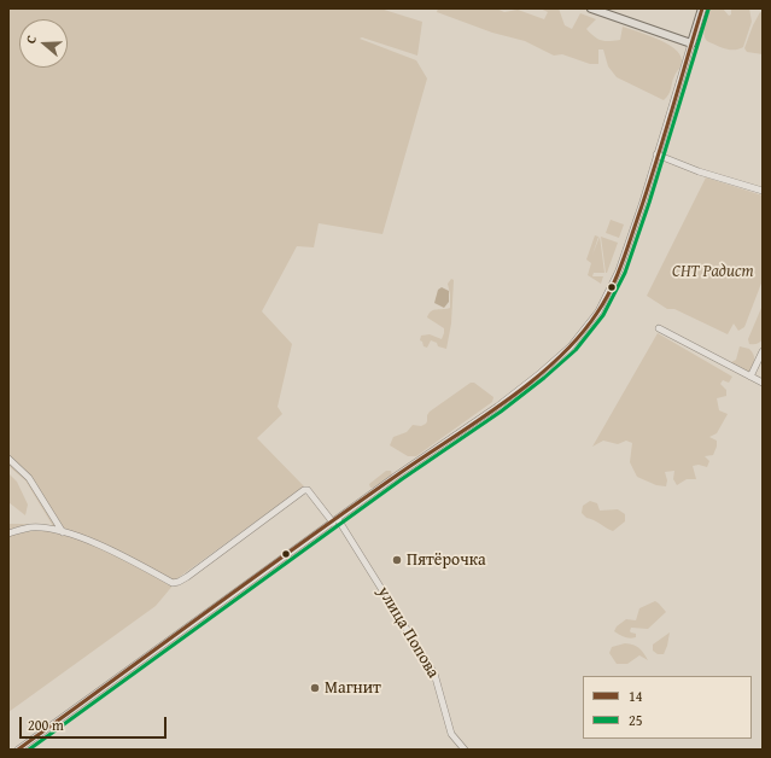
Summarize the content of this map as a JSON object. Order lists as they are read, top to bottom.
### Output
{
  "streets": {
    "street": ["улица Попова"]
  },
  "parks": ["СНТ Радист"],
  "places": ["Пятёрочка", "Магнит"],
  "lines": ["transit line 14", "transit line 25"],
  "legend": ["14", "25"],
  "scale_bar": "200 m",
  "north": "left"
}
